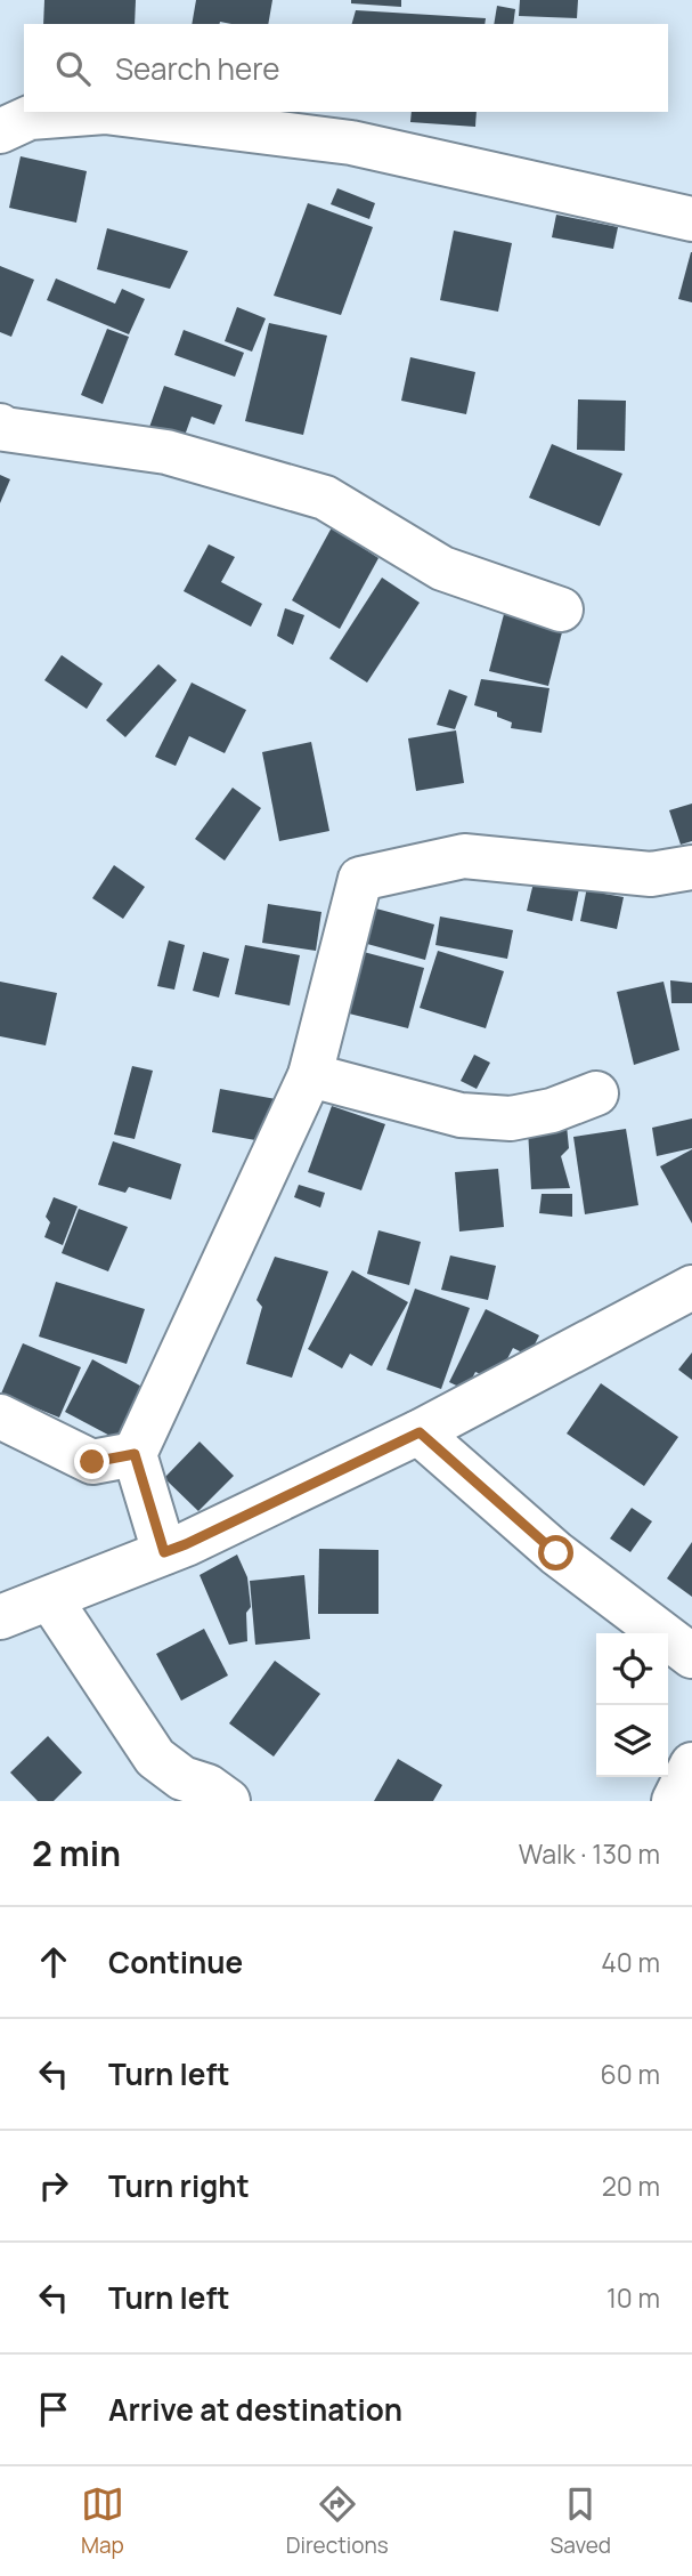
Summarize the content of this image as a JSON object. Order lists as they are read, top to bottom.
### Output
{
  "page": {
    "search": "Search here",
    "heading": ["2 min", "Walk · 130 m"],
    "list": [
      ["Continue", "40 m"],
      ["Turn left", "60 m"],
      ["Turn right", "20 m"],
      ["Turn left", "10 m"],
      "Arrive at destination"
    ],
    "nav": ["Map", "Directions", "Saved"]
  }
}
